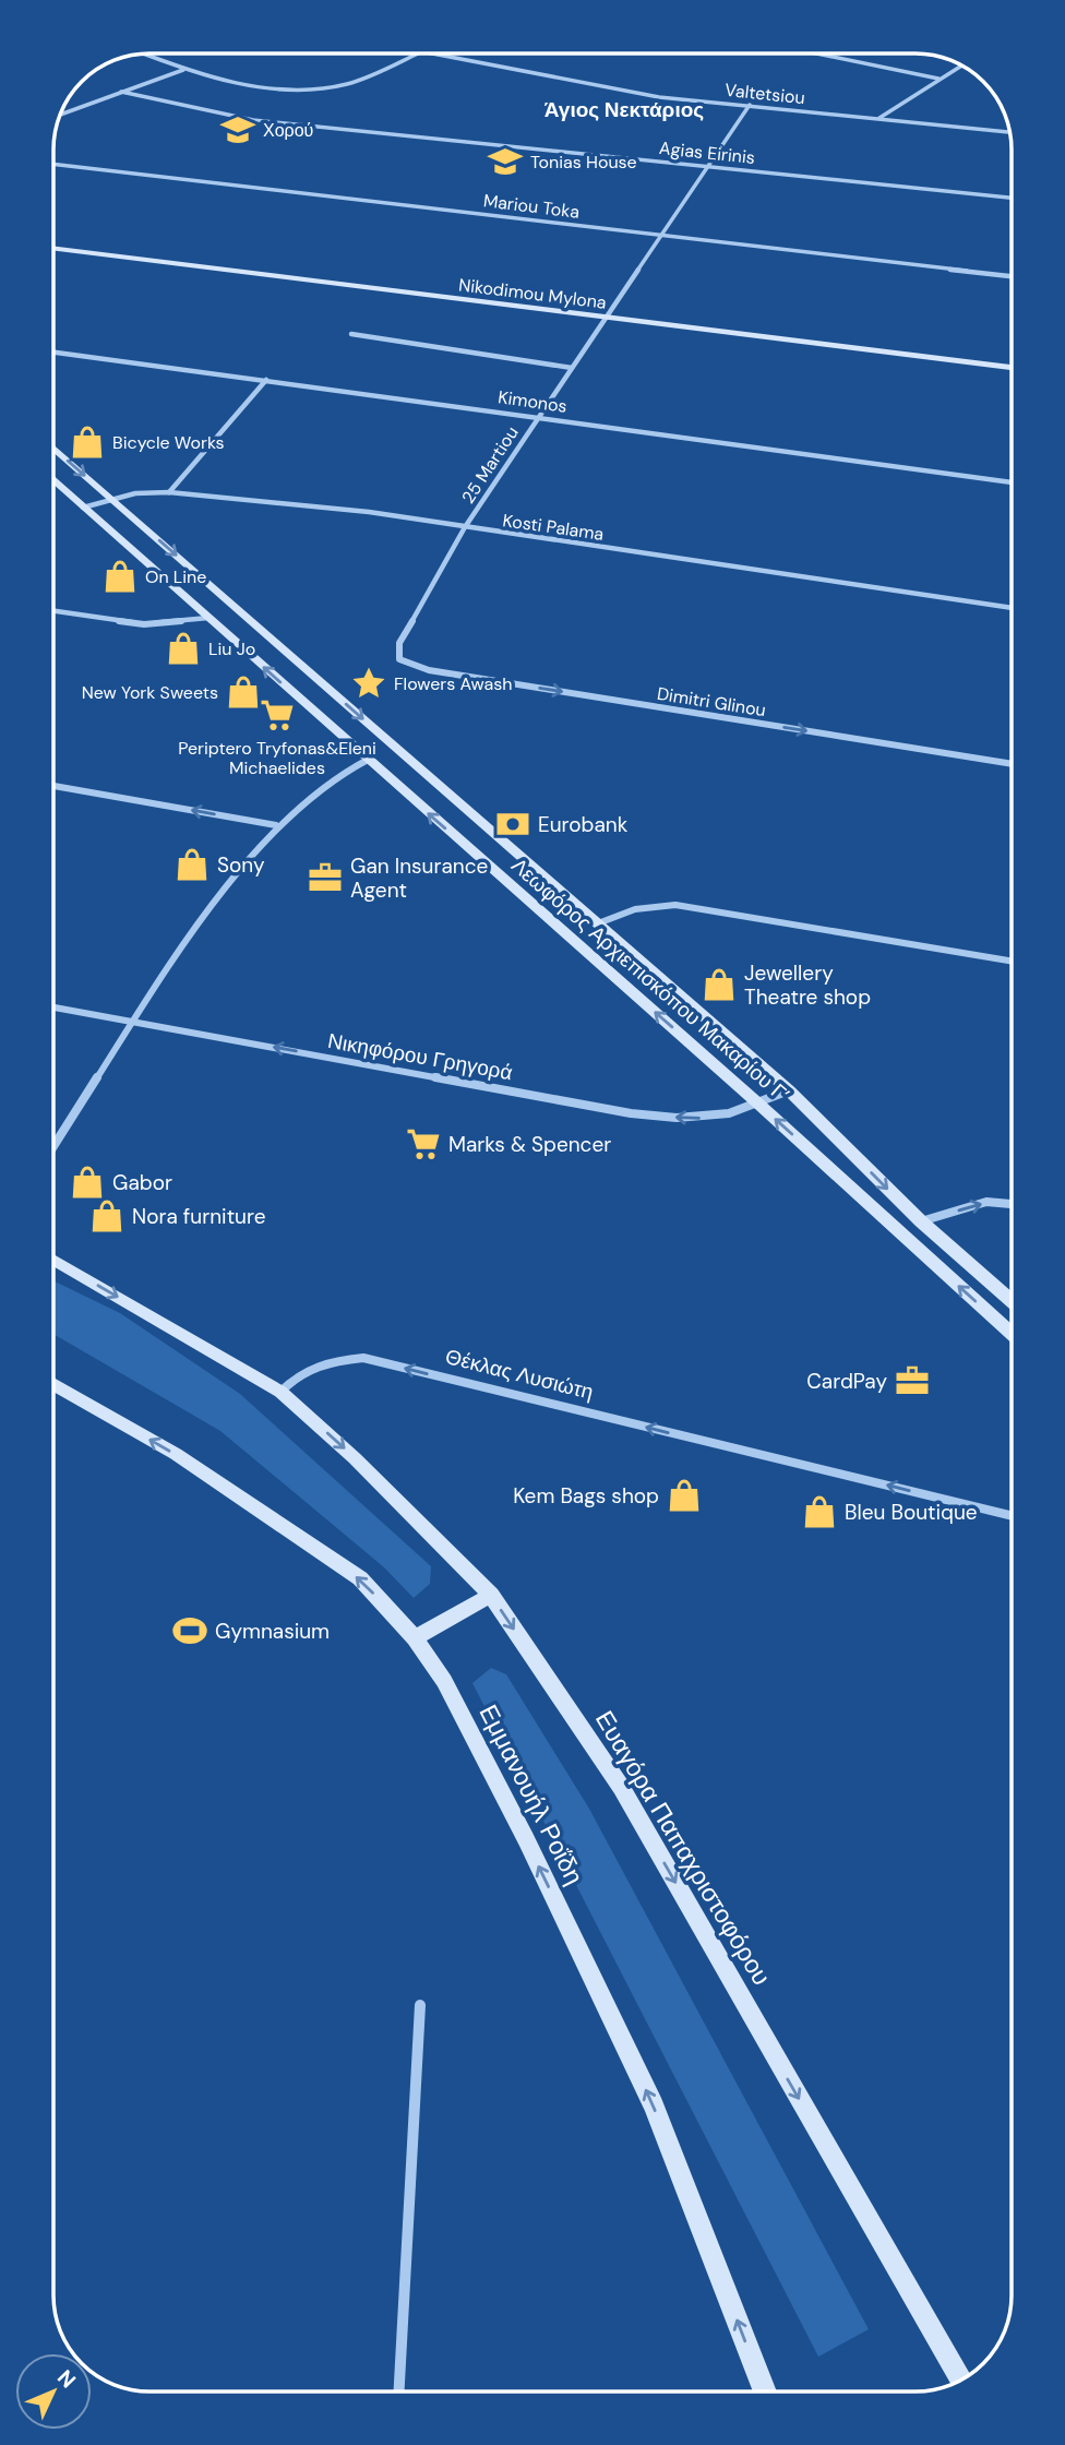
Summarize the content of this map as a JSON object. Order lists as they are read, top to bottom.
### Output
{
  "streets": {
    "main road": [
      "Nikodimou Mylona",
      "Λεωφόρος Αρχιεπισκόπου Μακαρίου Γ’",
      "Εμμανουήλ Ροΐδη",
      "Ευαγόρα Παπαχριστοφόρου"
    ],
    "street": [
      "Valtetsiou",
      "Agias Eirinis",
      "Mariou Toka",
      "Kimonos",
      "25 Martiou",
      "Kosti Palama",
      "Dimitri Glinou",
      "Νικηφόρου Γρηγορά",
      "Θέκλας Λυσιώτη"
    ]
  },
  "crossings": [
    ["Valtetsiou", "25 Martiou"],
    ["Agias Eirinis", "25 Martiou"],
    ["Mariou Toka", "25 Martiou"],
    ["Nikodimou Mylona", "25 Martiou"],
    ["Kimonos", "25 Martiou"],
    ["25 Martiou", "Kosti Palama"],
    ["25 Martiou", "Dimitri Glinou"],
    ["Kosti Palama", "Λεωφόρος Αρχιεπισκόπου Μακαρίου Γ’"],
    ["Λεωφόρος Αρχιεπισκόπου Μακαρίου Γ’", "Νικηφόρου Γρηγορά"],
    ["Θέκλας Λυσιώτη", "Ευαγόρα Παπαχριστοφόρου"]
  ],
  "one_way": [
    "Dimitri Glinou",
    "Νικηφόρου Γρηγορά",
    "Θέκλας Λυσιώτη",
    "Εμμανουήλ Ροΐδη",
    "Ευαγόρα Παπαχριστοφόρου"
  ],
  "districts": ["Άγιος Νεκτάριος"],
  "places": {
    "school or university": ["Χορού", "Tonias House"],
    "shop": [
      "Bicycle Works",
      "On Line",
      "Liu Jo",
      "New York Sweets",
      "Sony",
      "Jewellery Theatre shop",
      "Gabor",
      "Nora furniture",
      "Kem Bags shop",
      "Bleu Boutique"
    ],
    "place": ["Flowers Awash"],
    "supermarket": ["Periptero Tryfonas&Eleni Michaelides", "Marks & Spencer"],
    "bank": ["Eurobank"],
    "office": ["Gan Insurance Agent", "CardPay"],
    "sports": ["Gymnasium"]
  },
  "north": "top right"
}
